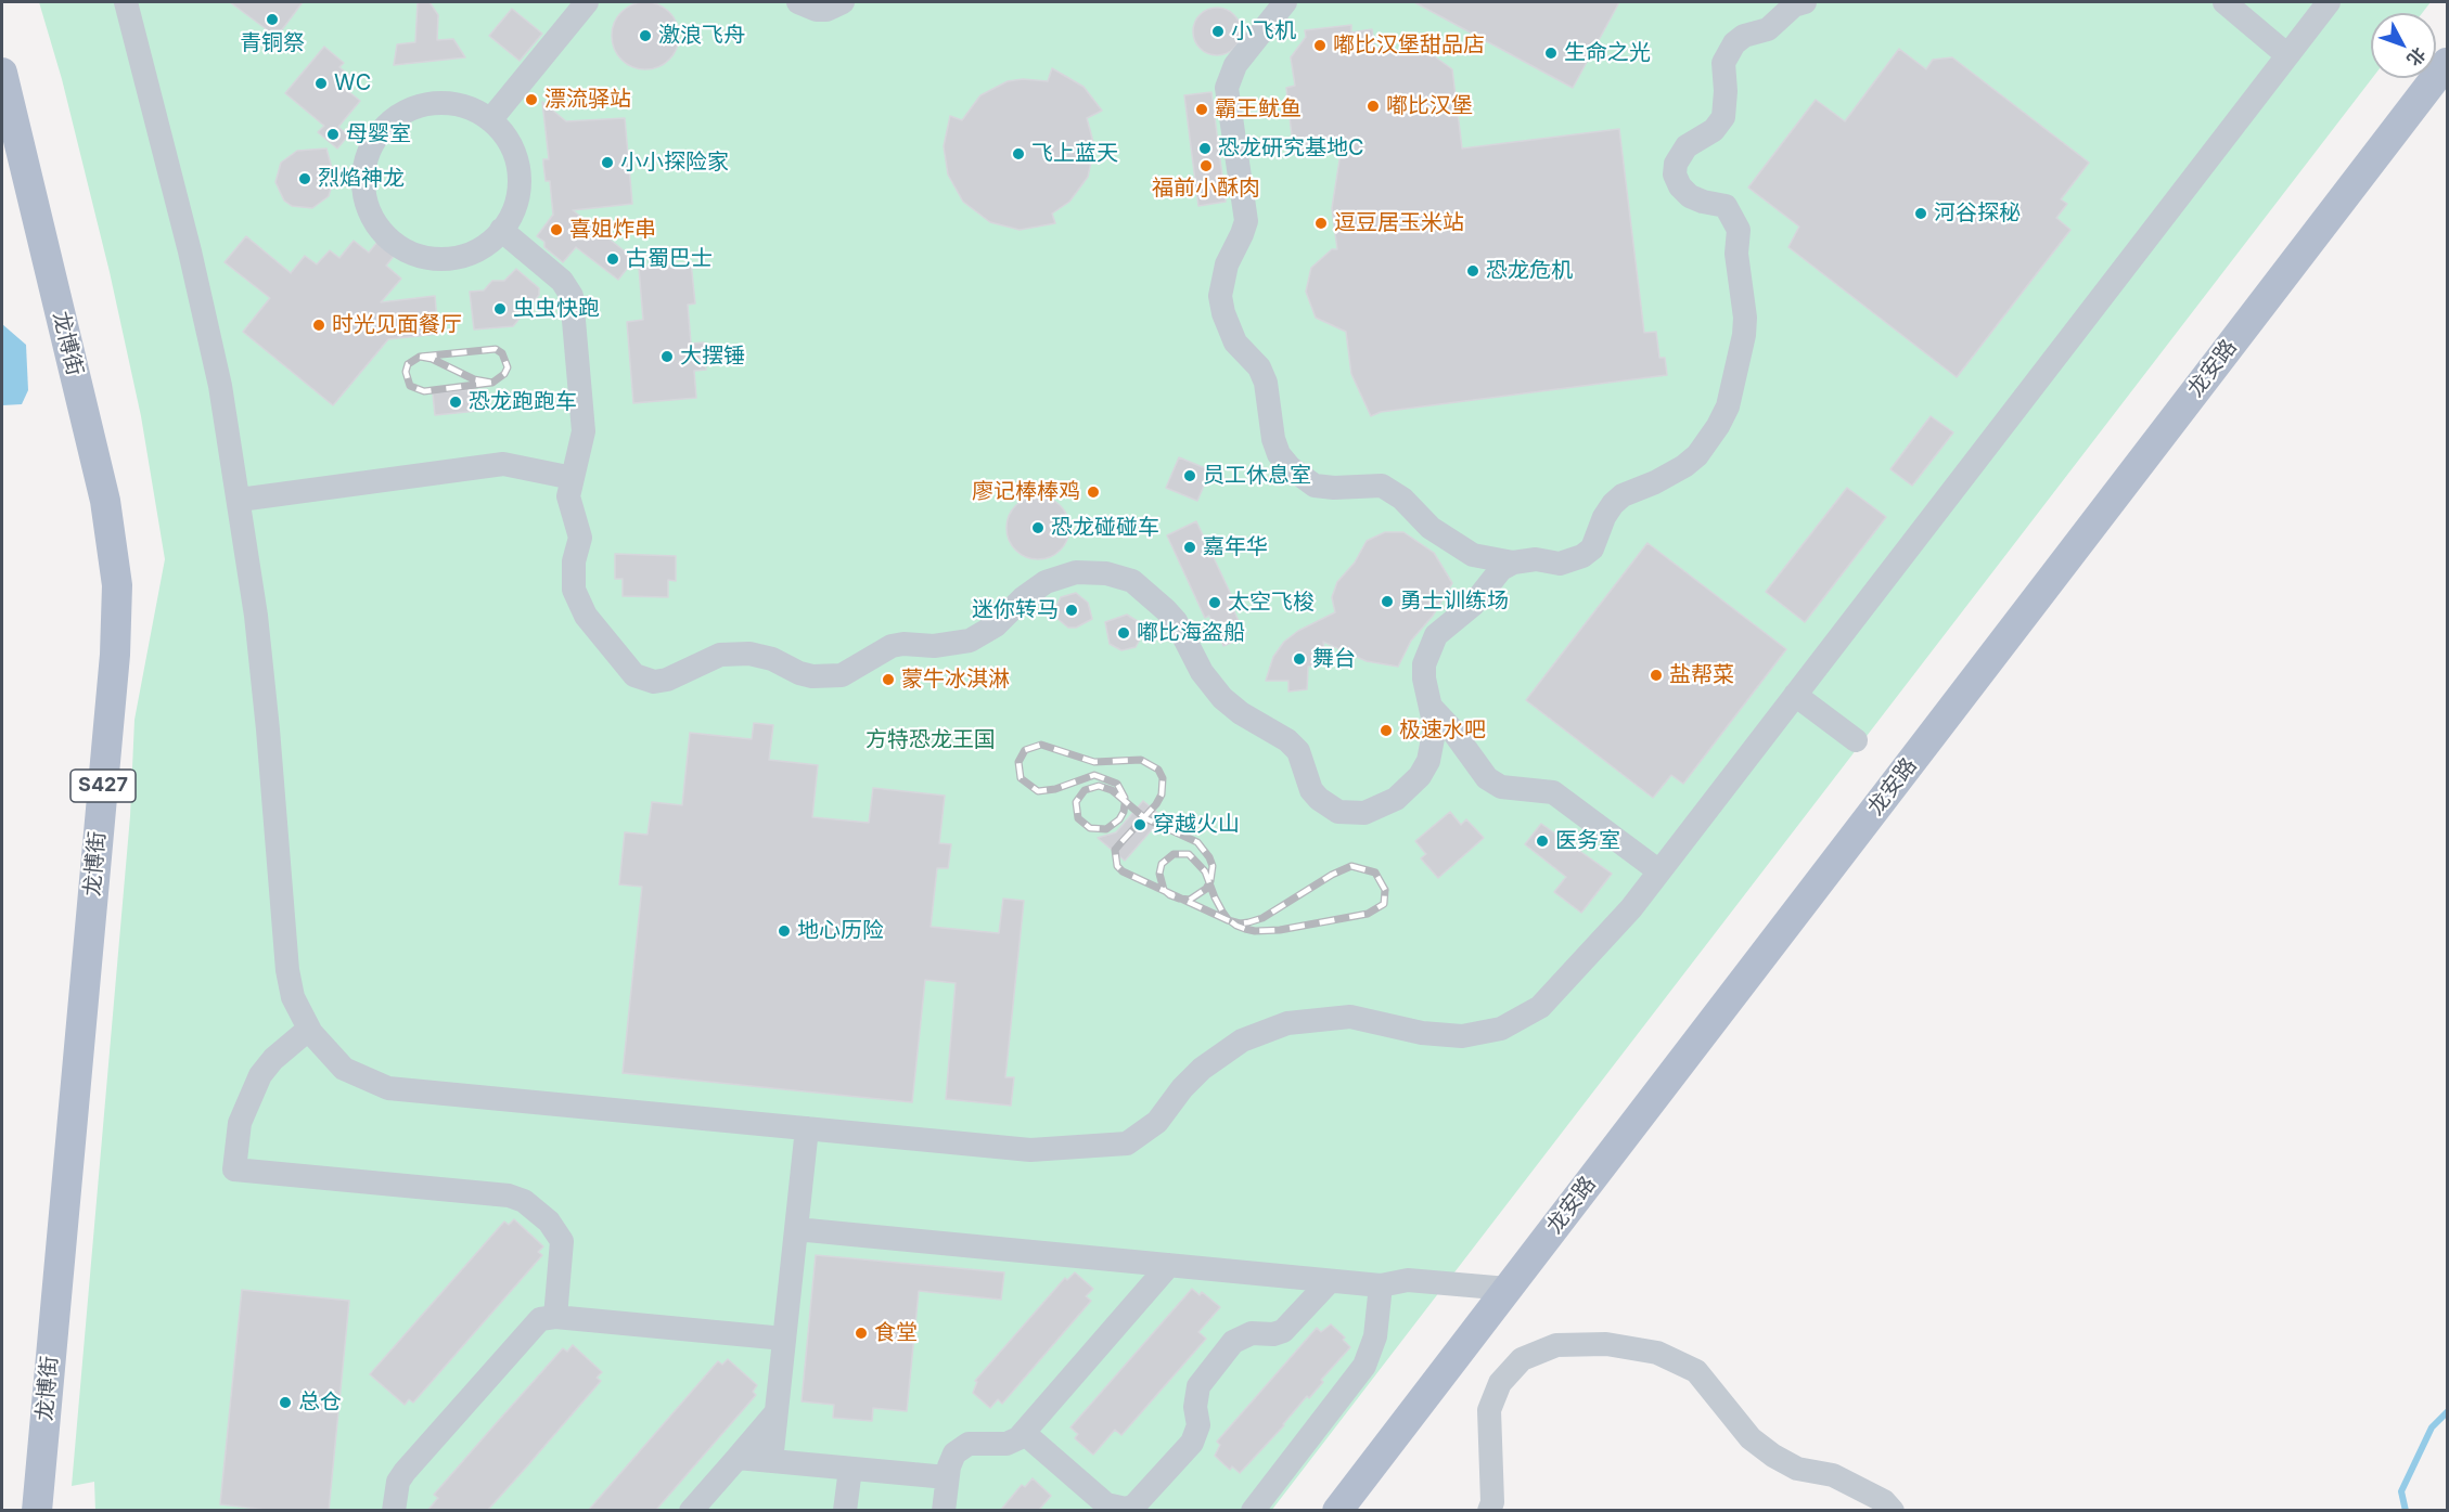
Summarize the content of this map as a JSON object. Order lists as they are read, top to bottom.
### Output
{
  "streets": {
    "main road": ["龙博街", "龙安路", "S427"]
  },
  "parks": ["方特恐龙王国"],
  "places": [
    "青铜祭",
    "小飞机",
    "激浪飞舟",
    "嘟比汉堡甜品店",
    "生命之光",
    "WC",
    "漂流驿站",
    "嘟比汉堡",
    "霸王鱿鱼",
    "母婴室",
    "恐龙研究基地C",
    "飞上蓝天",
    "小小探险家",
    "福前小酥肉",
    "烈焰神龙",
    "河谷探秘",
    "逗豆居玉米站",
    "喜姐炸串",
    "古蜀巴士",
    "恐龙危机",
    "虫虫快跑",
    "时光见面餐厅",
    "大摆锤",
    "恐龙跑跑车",
    "员工休息室",
    "廖记棒棒鸡",
    "恐龙碰碰车",
    "嘉年华",
    "勇士训练场",
    "太空飞梭",
    "迷你转马",
    "嘟比海盗船",
    "舞台",
    "盐帮菜",
    "蒙牛冰淇淋",
    "极速水吧",
    "穿越火山",
    "医务室",
    "地心历险",
    "食堂",
    "总仓"
  ],
  "north": "bottom right"
}
